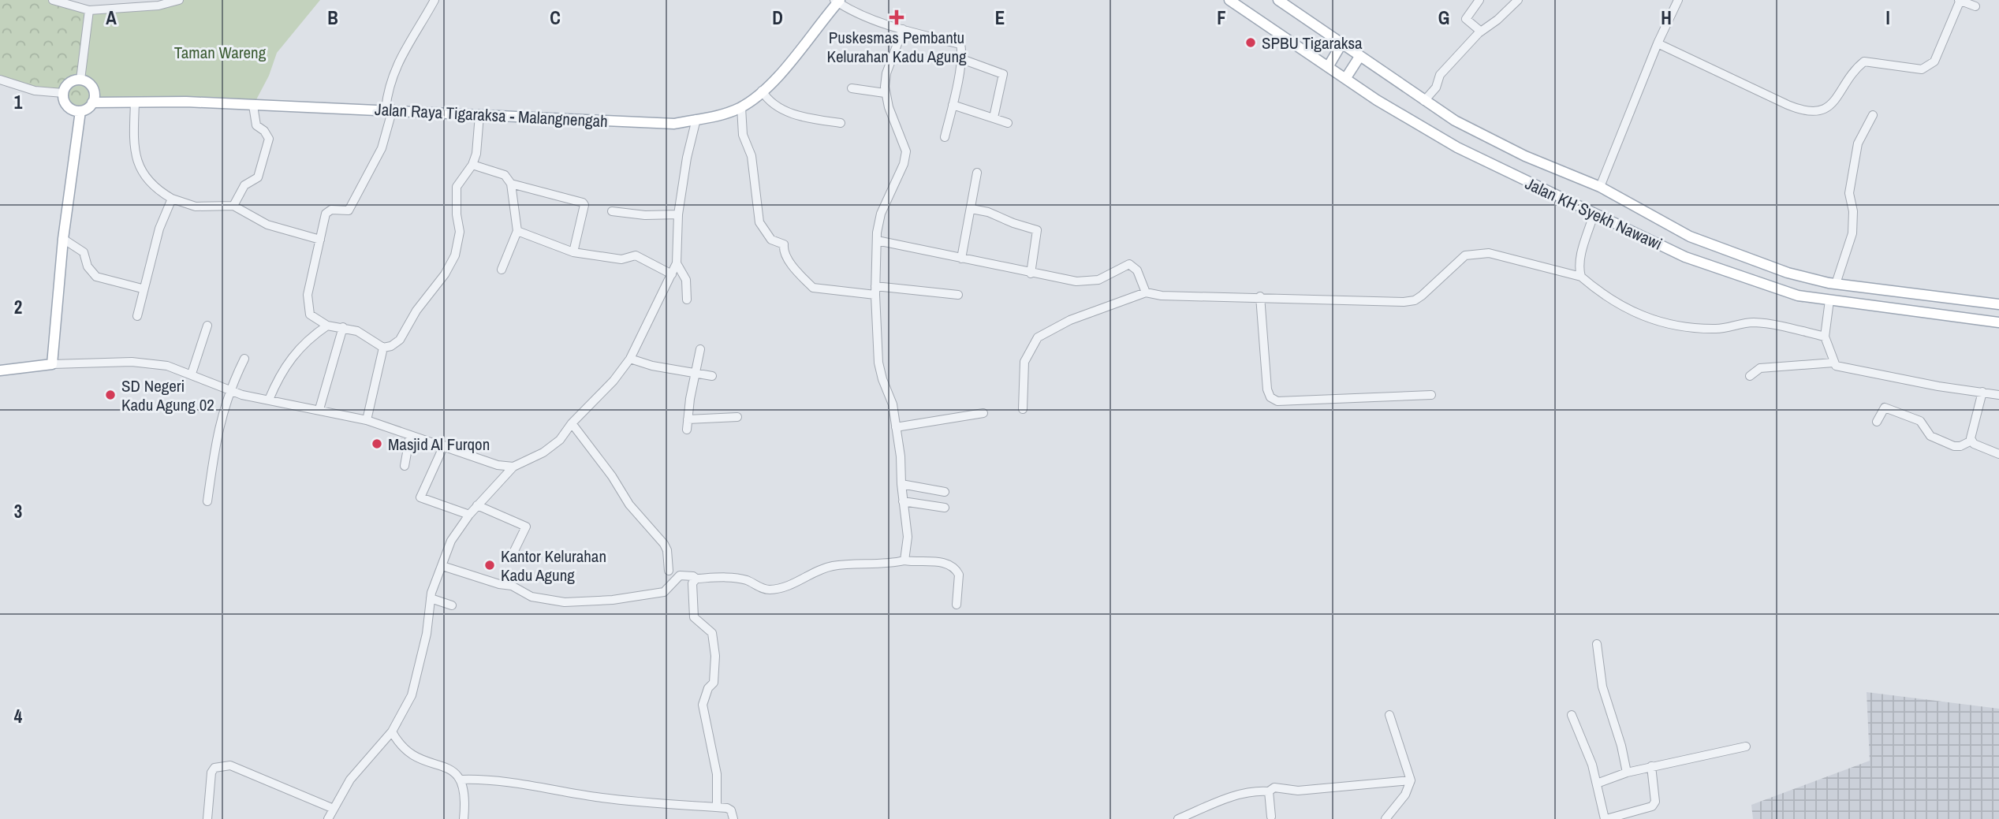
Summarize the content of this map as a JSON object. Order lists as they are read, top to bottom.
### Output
{
  "streets": {
    "main road": ["Jalan Raya Tigaraksa - Malangnengah", "Jalan KH Syekh Nawawi"]
  },
  "parks": ["Taman Wareng"],
  "places": {
    "health": ["Puskesmas Pembantu Kelurahan Kadu Agung"],
    "other": [
      "SPBU Tigaraksa",
      "SD Negeri Kadu Agung 02",
      "Masjid Al Furqon",
      "Kantor Kelurahan Kadu Agung"
    ]
  },
  "grid": {
    "columns": [
      "A",
      "B",
      "C",
      "D",
      "E",
      "F",
      "G",
      "H",
      "I"
    ],
    "rows": [
      "1",
      "2",
      "3",
      "4"
    ]
  }
}
